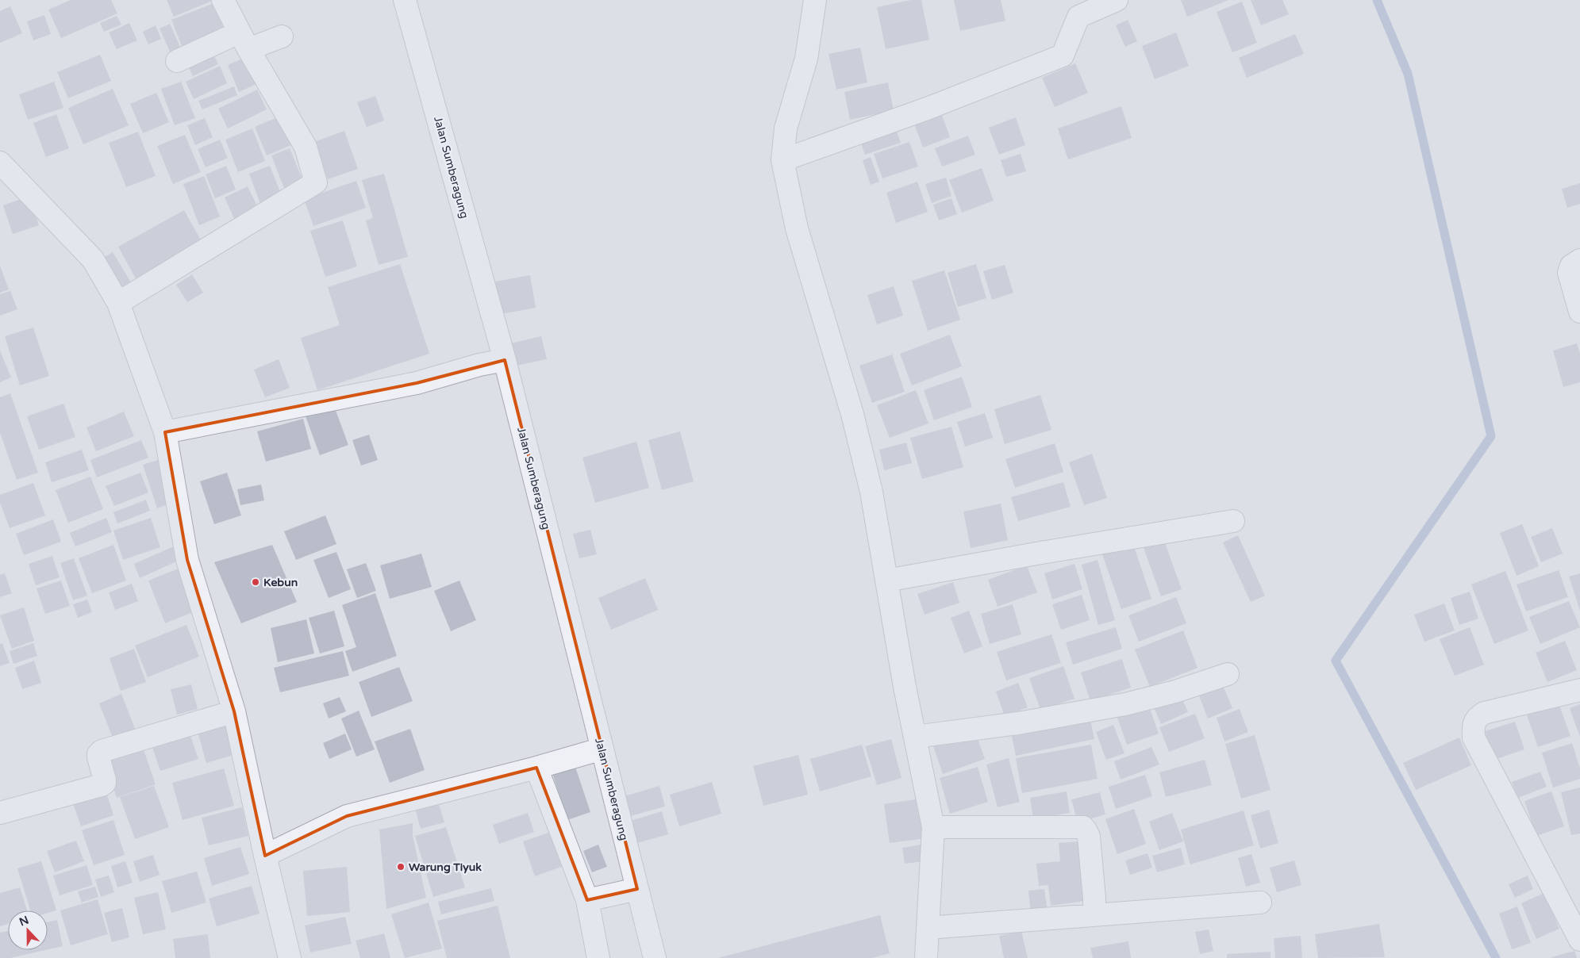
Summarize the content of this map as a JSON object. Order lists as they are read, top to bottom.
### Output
{
  "streets": {
    "street": ["Jalan Sumberagung"]
  },
  "places": ["Kebun", "Warung Tiyuk"],
  "north": "top"
}
